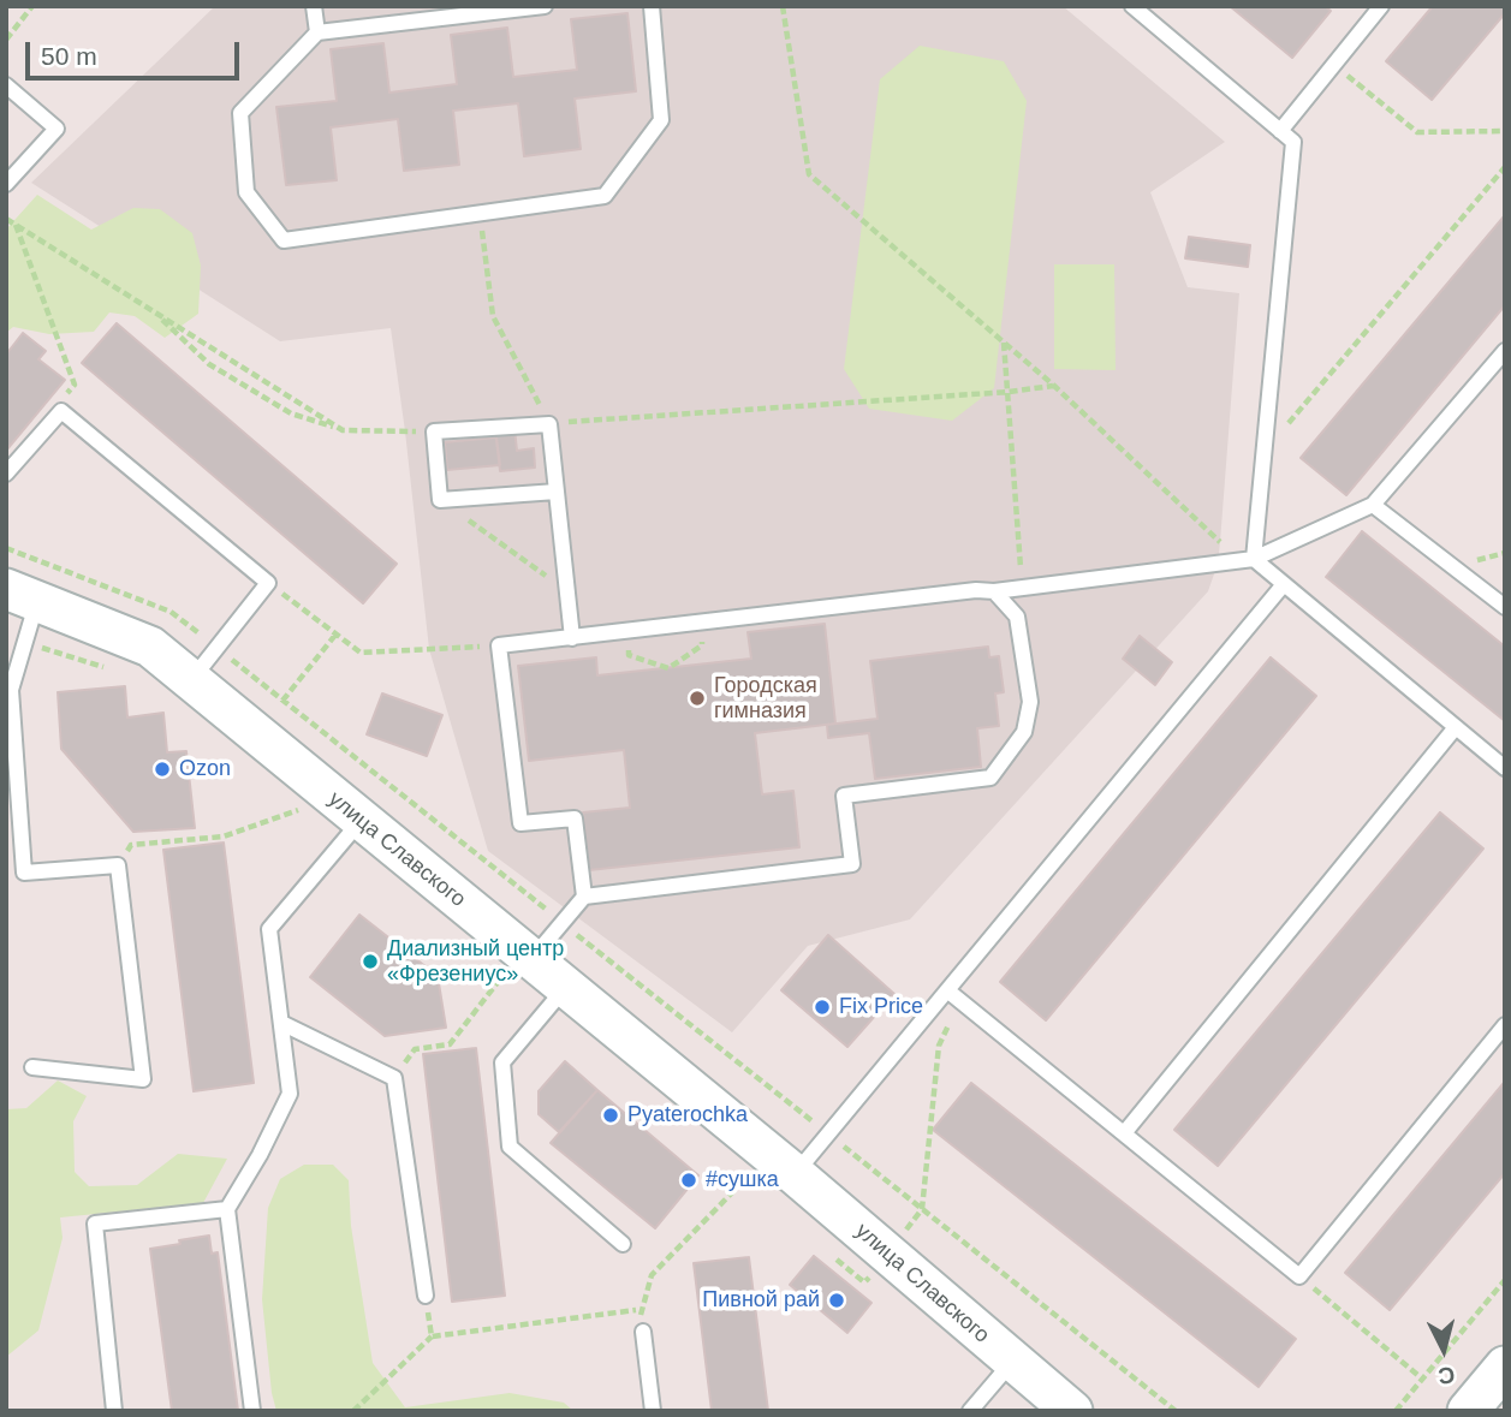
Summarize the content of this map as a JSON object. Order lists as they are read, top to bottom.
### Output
{
  "streets": {
    "street": ["улица Славского"]
  },
  "places": [
    "Городская гимназия",
    "Ozon",
    "Диализный центр «Фрезениус»",
    "Fix Price",
    "Pyaterochka",
    "#сушка",
    "Пивной рай"
  ],
  "scale_bar": "50 m",
  "north": "bottom"
}
